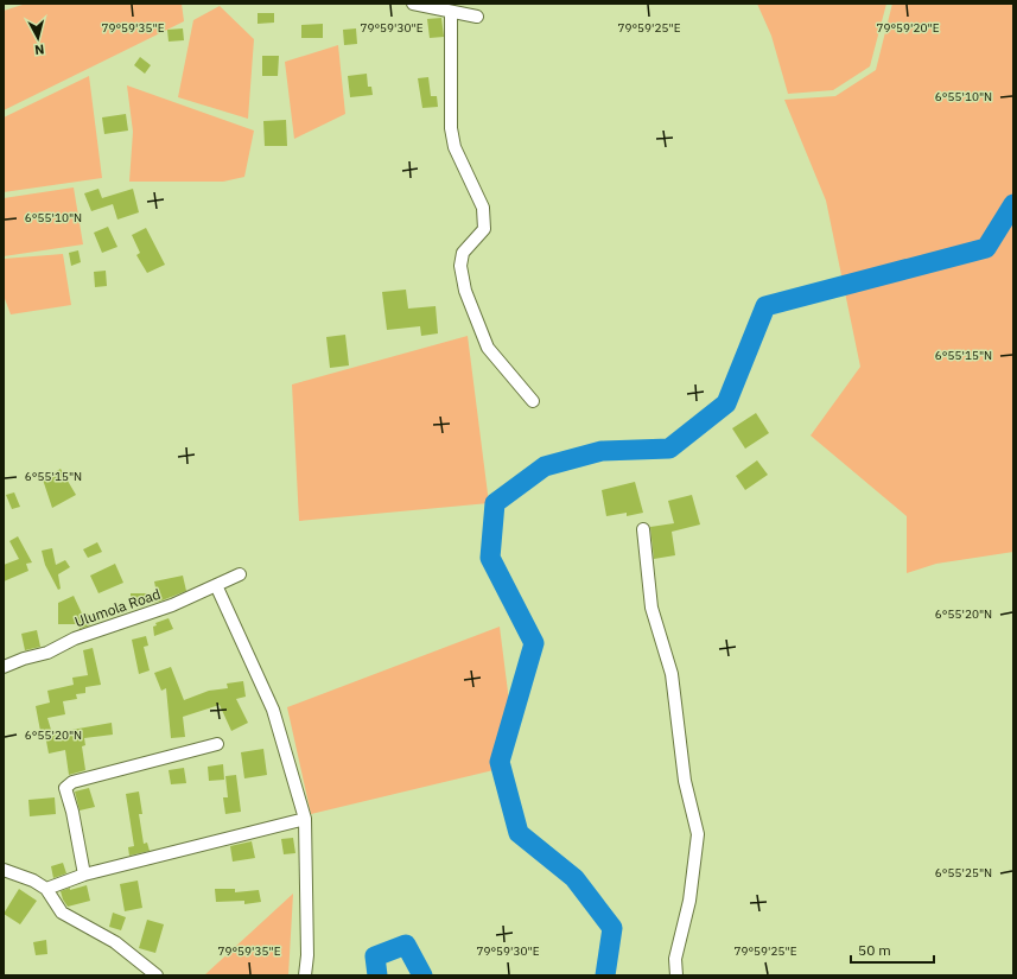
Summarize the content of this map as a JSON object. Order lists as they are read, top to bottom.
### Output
{
  "streets": {
    "street": ["Ulumola Road"]
  },
  "scale_bar": "50 m",
  "north": "bottom",
  "coordinates": [
    "79°59'35\"E",
    "79°59'30\"E",
    "79°59'25\"E",
    "79°59'20\"E",
    "6°55'10\"N",
    "6°55'15\"N",
    "6°55'20\"N",
    "6°55'25\"N"
  ]
}
